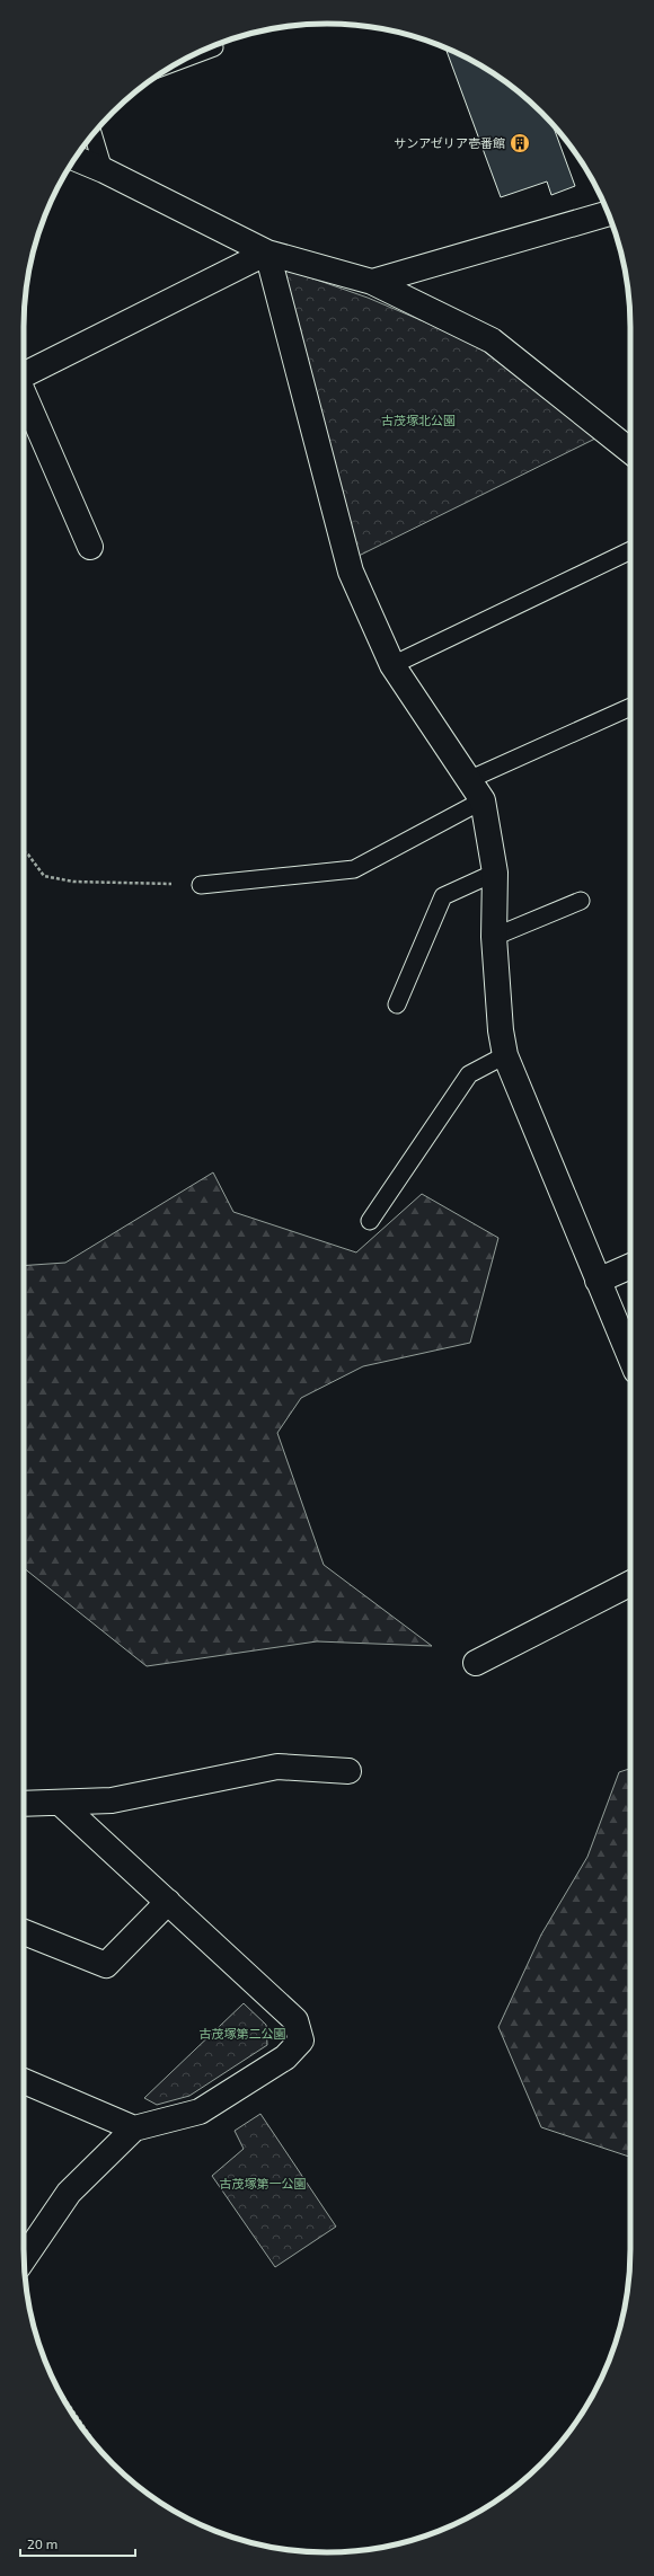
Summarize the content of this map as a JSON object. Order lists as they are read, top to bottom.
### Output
{
  "parks": ["古茂塚北公園", "古茂塚第二公園", "古茂塚第一公園"],
  "places": {
    "building": ["サンアゼリア壱番館"]
  },
  "scale_bar": "20 m"
}
